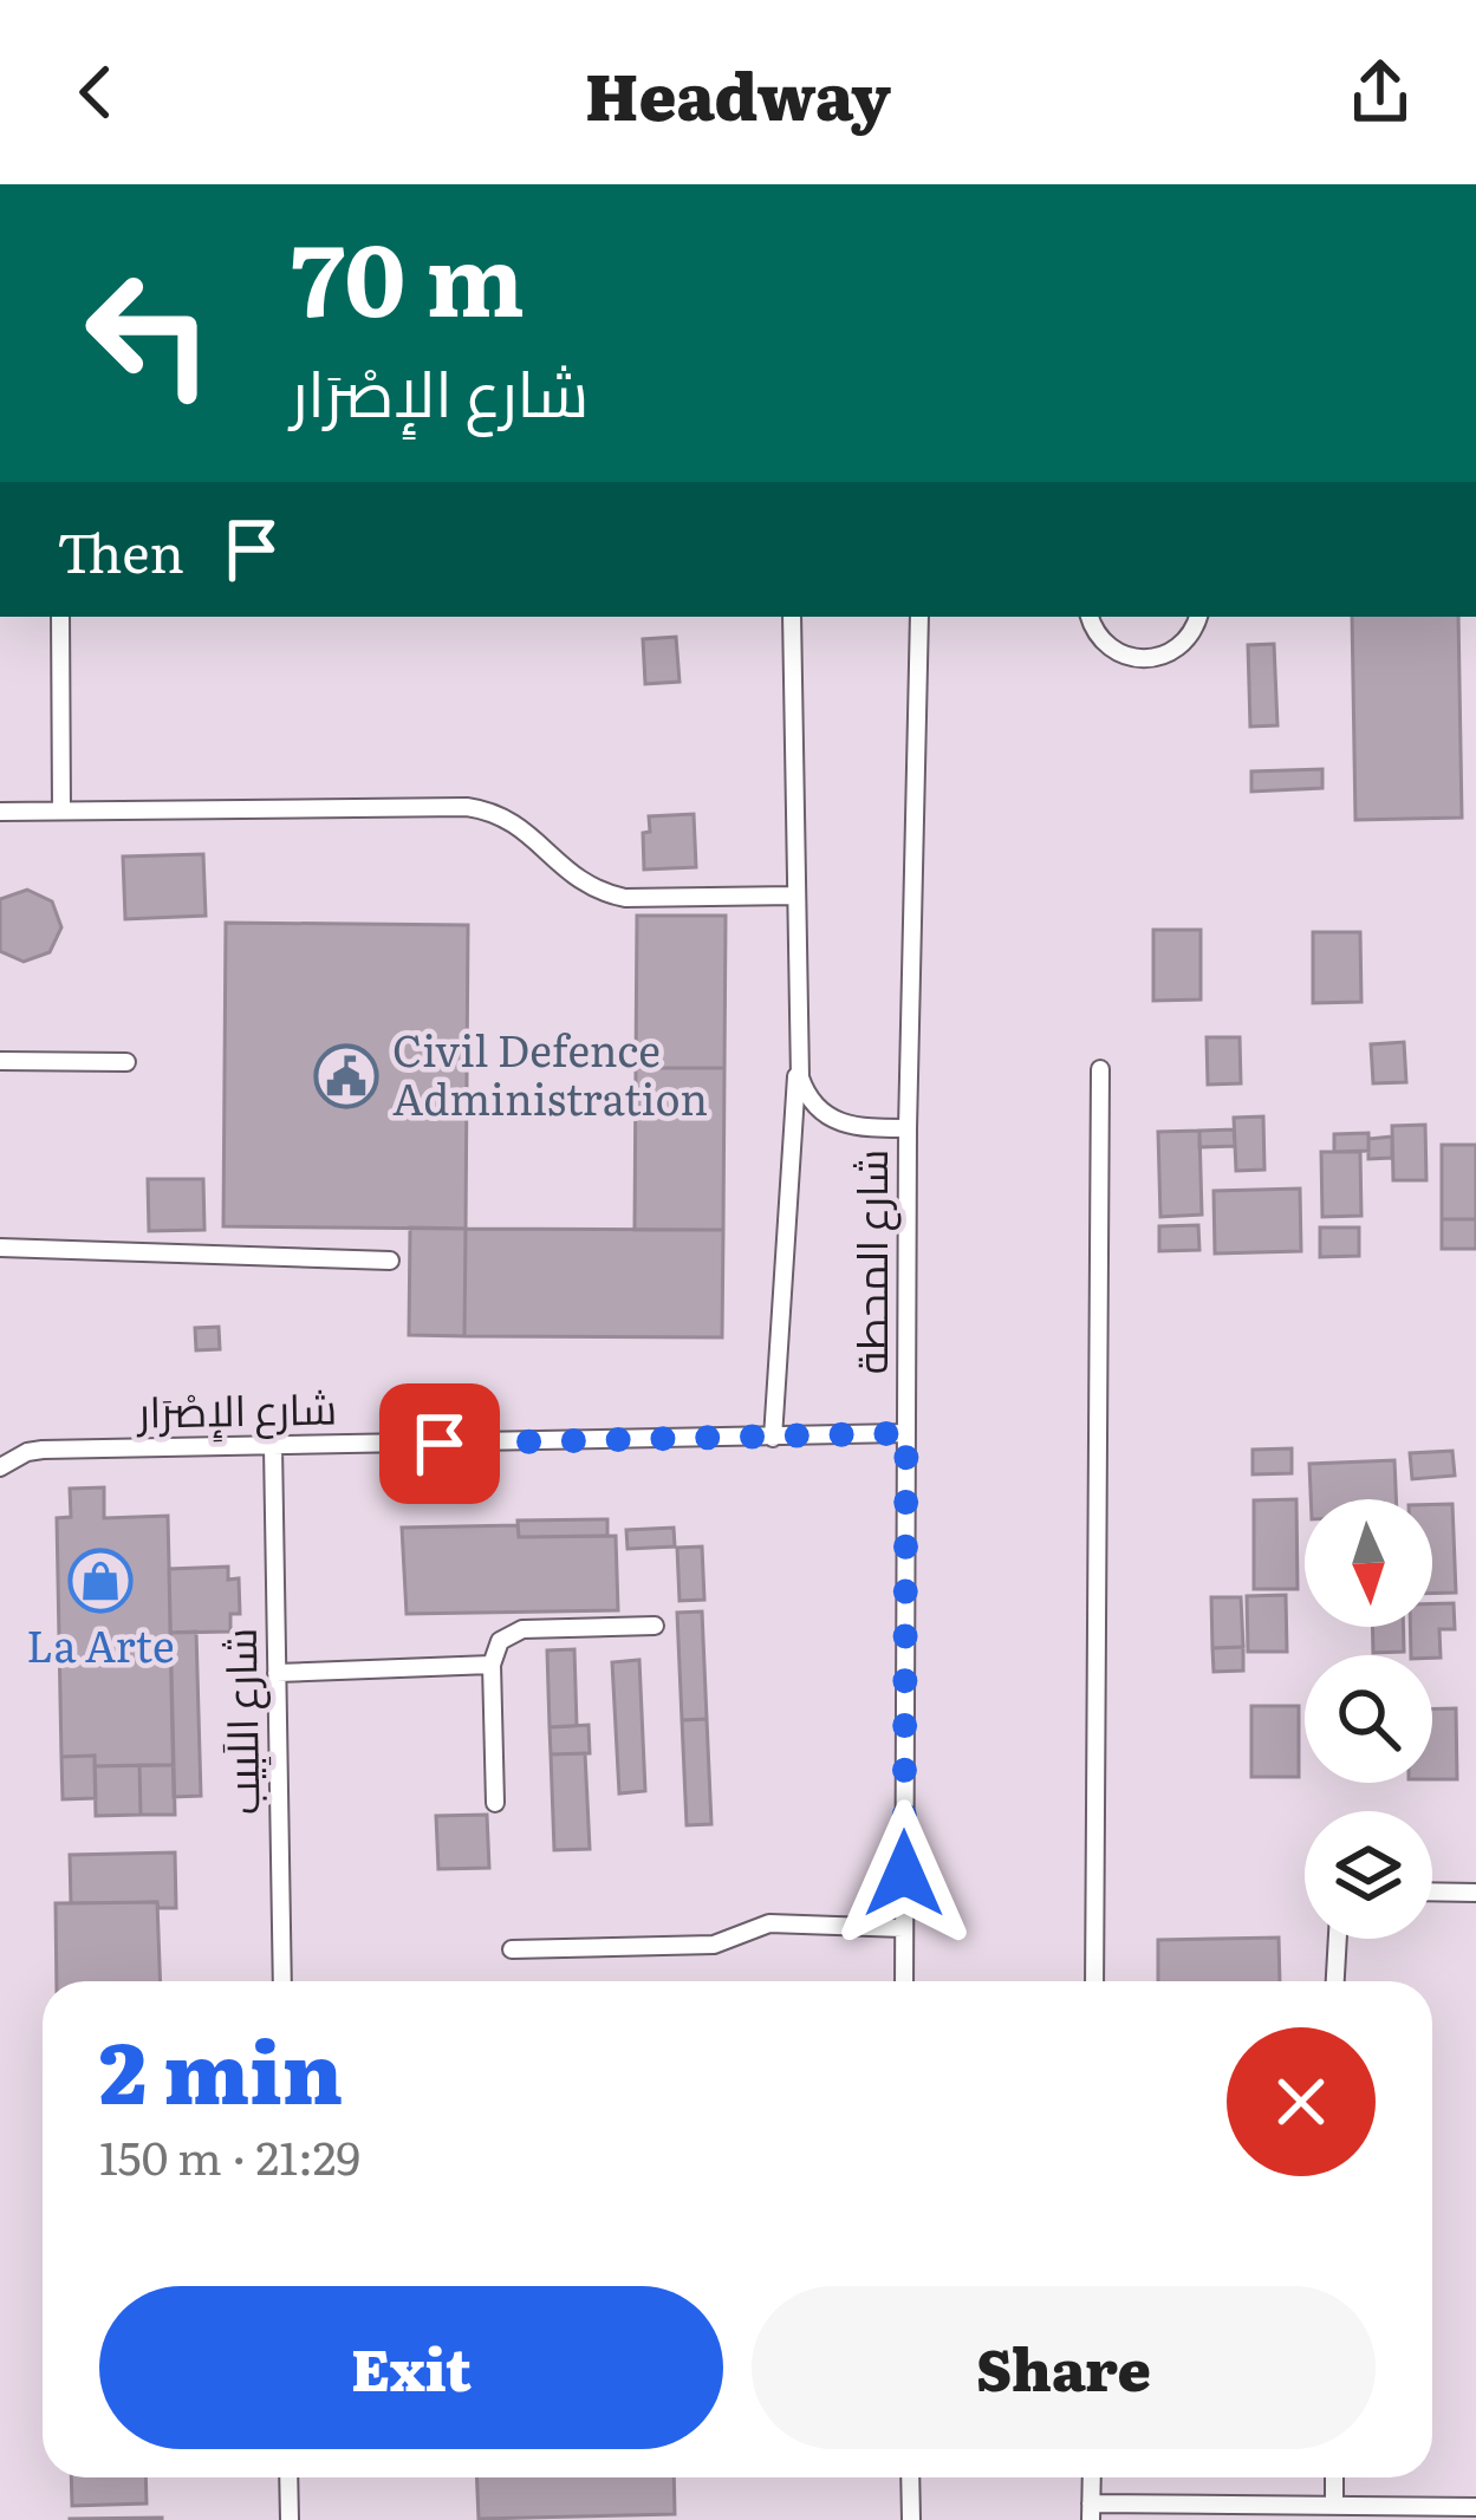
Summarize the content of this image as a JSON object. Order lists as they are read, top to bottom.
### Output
{
  "streets": {
    "lane": ["شارع المحطة", "شارع الإِصْرَار", "شارع اللَبِيب"]
  },
  "crossings": [
    ["شارع المحطة", "شارع الإِصْرَار"],
    ["شارع الإِصْرَار", "شارع اللَبِيب"]
  ],
  "places": {
    "public building": ["Civil Defence Administration"],
    "shop": ["La Arte"]
  },
  "north": "bottom",
  "page": {
    "header": "Headway",
    "turn": ["70 m", "شارع الإِصْرَار"],
    "then": "Then",
    "heading": ["2 min", "150 m · 21:29"],
    "buttons": ["Exit", "Share"]
  }
}
